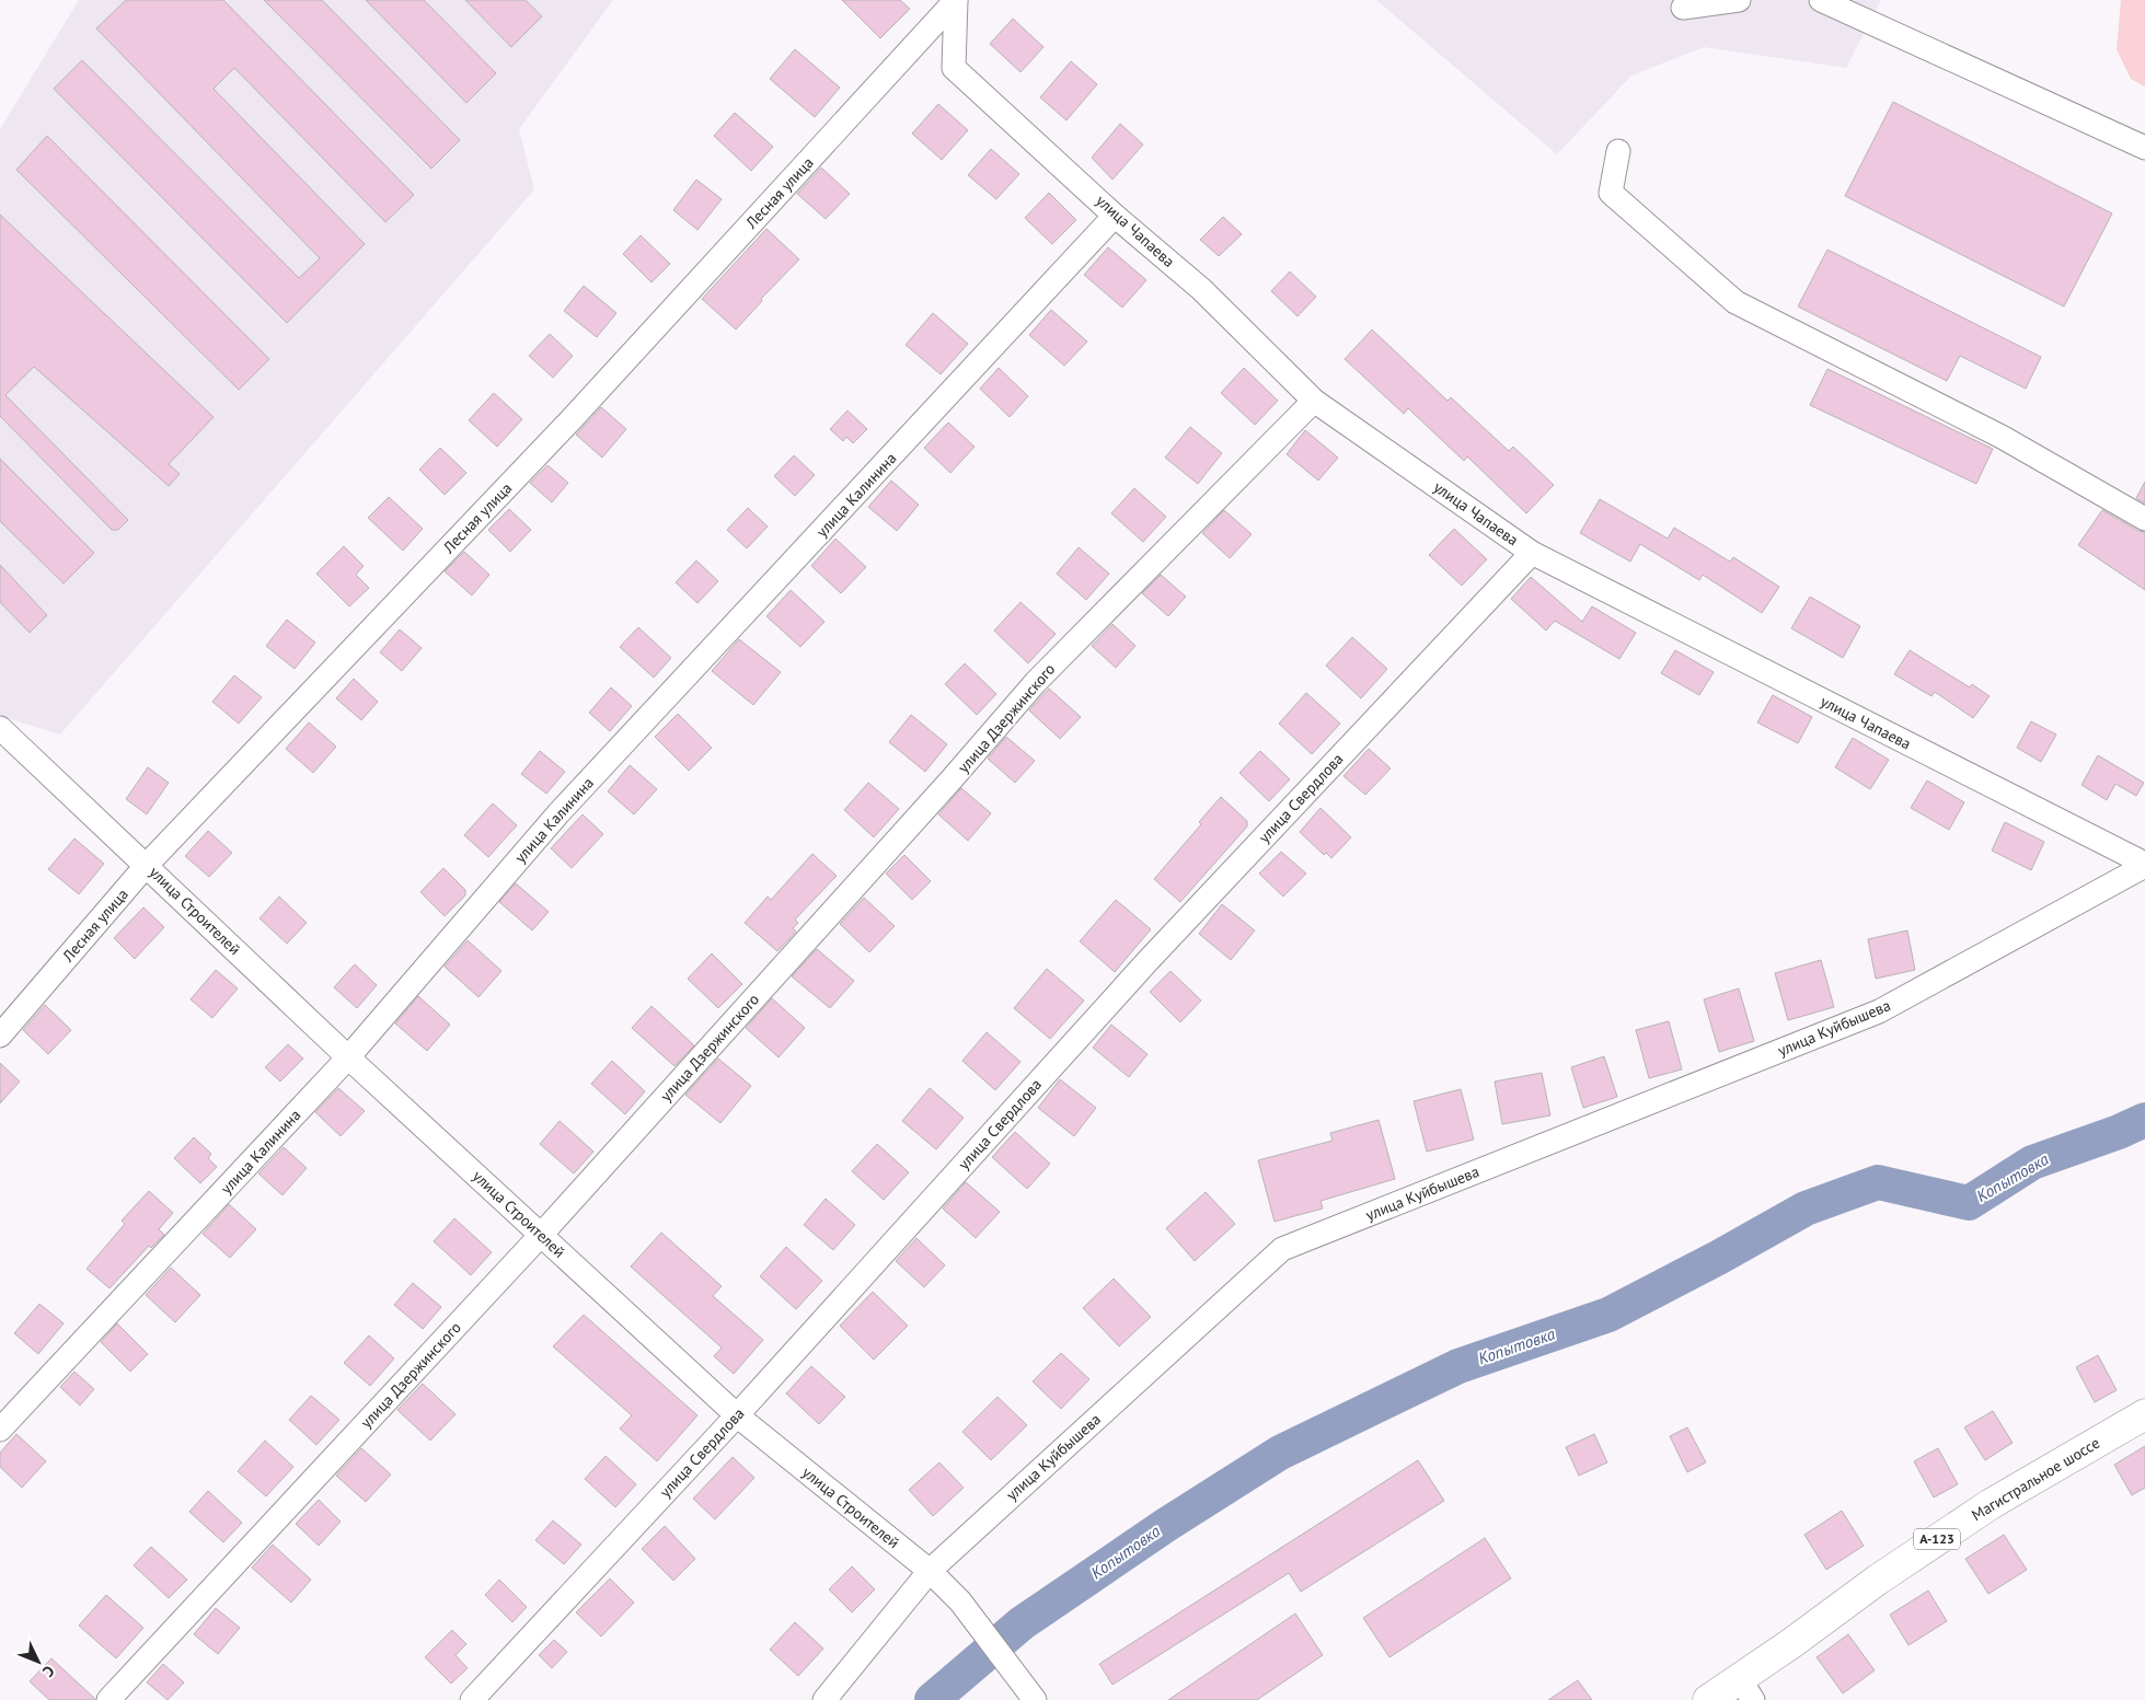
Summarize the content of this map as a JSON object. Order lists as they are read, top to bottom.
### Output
{
  "streets": {
    "main road": ["Магистральное шоссе", "А-123"],
    "street": [
      "Лесная улица",
      "улица Чапаева",
      "улица Калинина",
      "улица Дзержинского",
      "улица Свердлова",
      "улица Строителей",
      "улица Куйбышева"
    ]
  },
  "crossings": [
    ["Лесная улица", "улица Чапаева"],
    ["Лесная улица", "улица Строителей"],
    ["улица Чапаева", "улица Калинина"],
    ["улица Чапаева", "улица Дзержинского"],
    ["улица Чапаева", "улица Свердлова"],
    ["улица Чапаева", "улица Куйбышева"],
    ["улица Калинина", "улица Строителей"],
    ["улица Дзержинского", "улица Строителей"],
    ["улица Свердлова", "улица Строителей"],
    ["улица Строителей", "улица Куйбышева"],
    ["Магистральное шоссе", "А-123"]
  ],
  "water": ["Копытовка"],
  "north": "bottom right"
}
